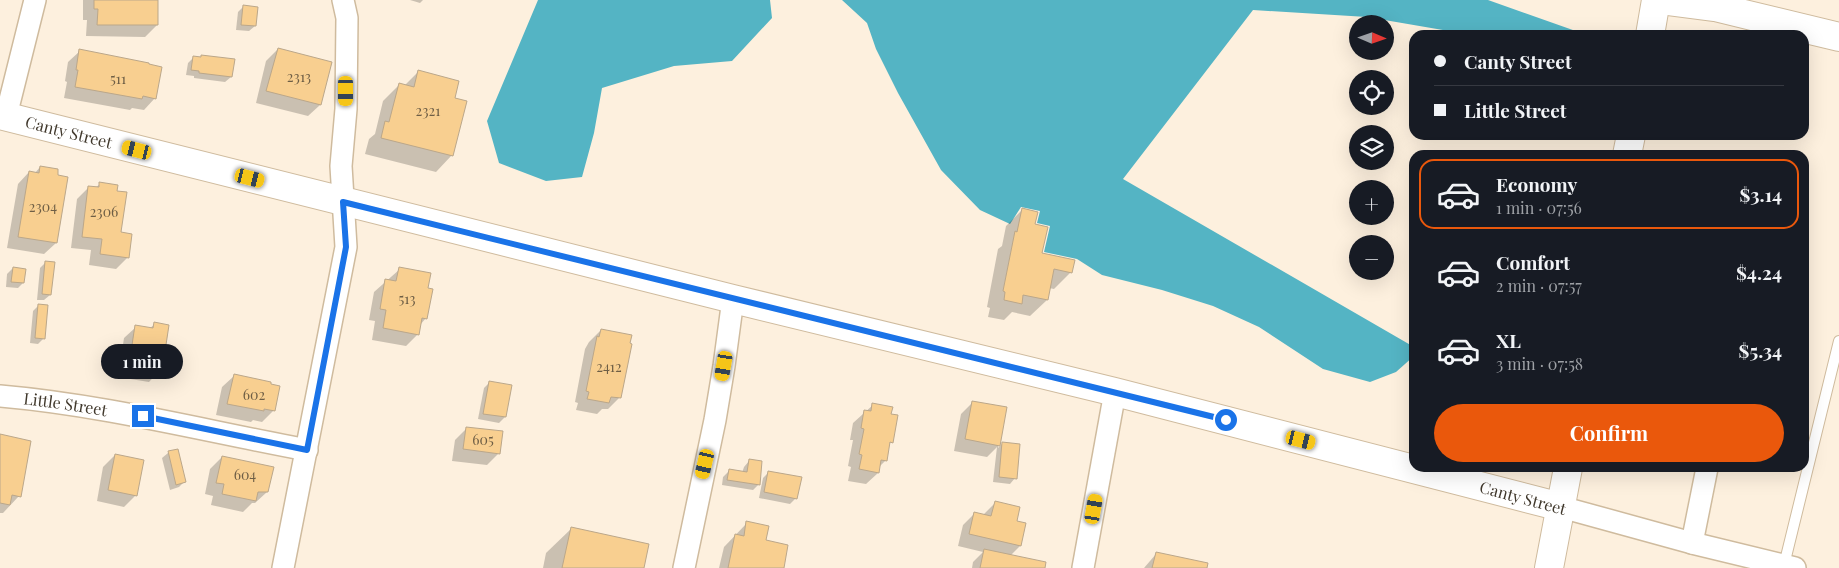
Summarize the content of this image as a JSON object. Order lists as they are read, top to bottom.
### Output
{
  "streets": {
    "street": ["Canty Street", "Little Street"]
  },
  "house_numbers": [
    "2313",
    "511",
    "2321",
    "2304",
    "2306",
    "513",
    "2412",
    "602",
    "605",
    "604"
  ],
  "north": "right",
  "page": {
    "map_buttons": ["+", "−"],
    "banner": ["Canty Street", "Little Street"],
    "list": [
      {
        "name": "Economy",
        "note": "1 min · 07:56",
        "value": "$3.14"
      },
      {
        "name": "Comfort",
        "note": "2 min · 07:57",
        "value": "$4.24"
      },
      {
        "name": "XL",
        "note": "3 min · 07:58",
        "value": "$5.34"
      }
    ],
    "bubble": "1 min",
    "buttons": "Confirm"
  }
}
